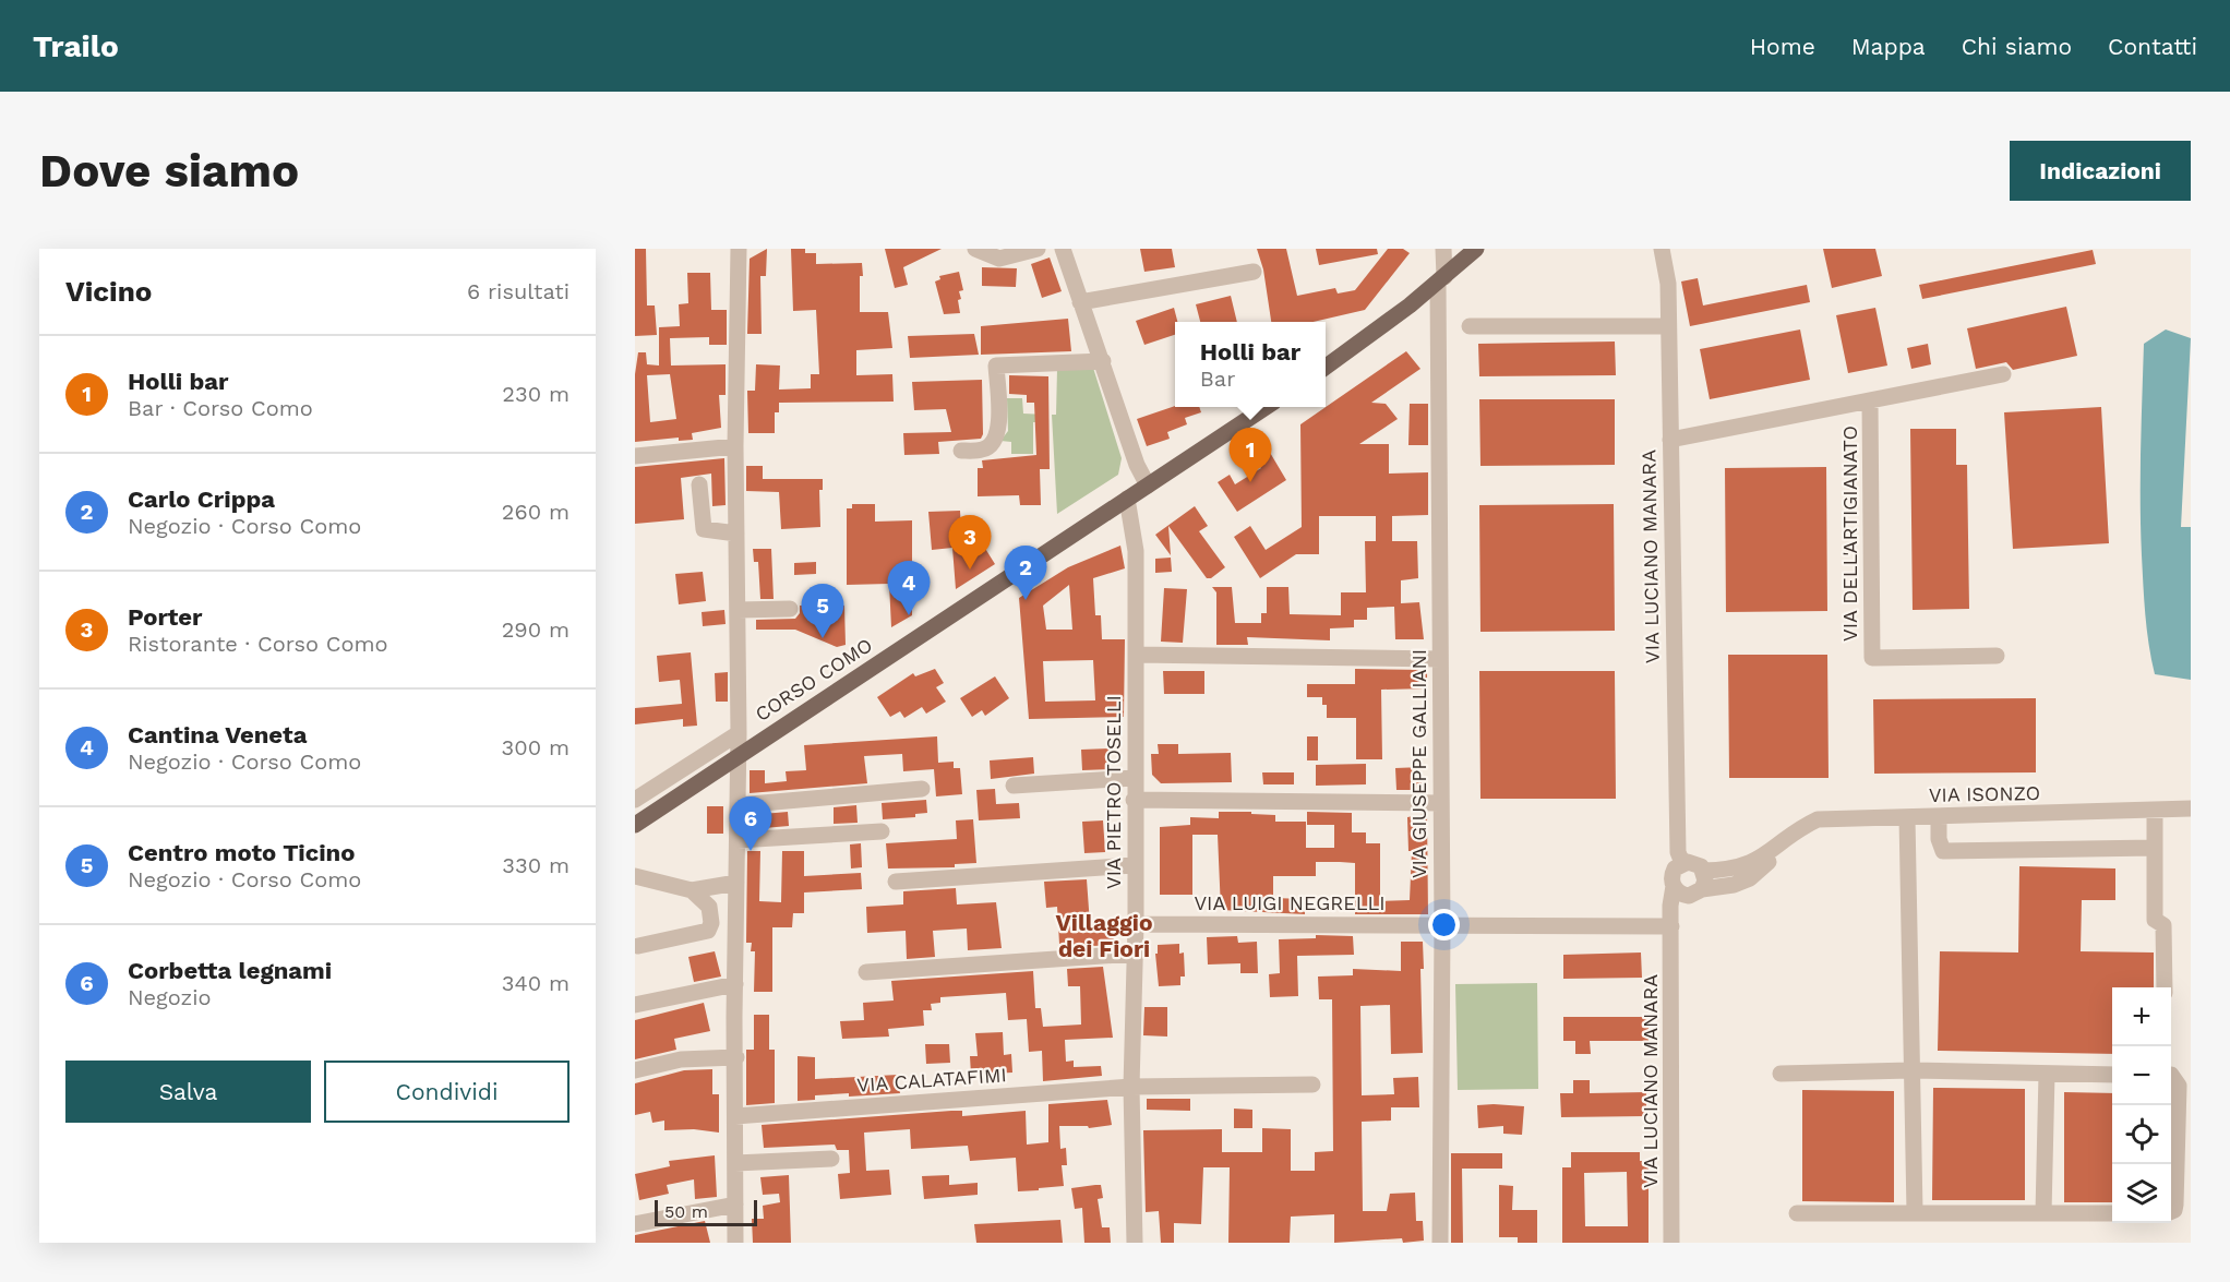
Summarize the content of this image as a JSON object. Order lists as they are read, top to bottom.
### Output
{
  "streets": {
    "main road": ["CORSO COMO"],
    "street": [
      "VIA DELL'ARTIGIANATO",
      "VIA LUCIANO MANARA",
      "VIA GIUSEPPE GALLIANI",
      "VIA PIETRO TOSELLI",
      "VIA ISONZO",
      "VIA LUIGI NEGRELLI",
      "VIA CALATAFIMI"
    ]
  },
  "crossings": [
    ["VIA DELL'ARTIGIANATO", "VIA LUCIANO MANARA"],
    ["VIA LUCIANO MANARA", "VIA ISONZO"],
    ["VIA LUCIANO MANARA", "VIA LUIGI NEGRELLI"],
    ["CORSO COMO", "VIA PIETRO TOSELLI"],
    ["VIA GIUSEPPE GALLIANI", "VIA LUIGI NEGRELLI"],
    ["VIA PIETRO TOSELLI", "VIA LUIGI NEGRELLI"],
    ["VIA PIETRO TOSELLI", "VIA CALATAFIMI"]
  ],
  "districts": ["Villaggio dei Fiori"],
  "scale_bar": "50 m",
  "page": {
    "header": "Trailo",
    "nav": [
      "Home",
      "Mappa",
      "Chi siamo",
      "Contatti"
    ],
    "buttons": [
      "Indicazioni",
      ["Salva", "Condividi"]
    ],
    "title": "Dove siamo",
    "heading": ["Vicino", "6 risultati"],
    "popup": ["Holli bar", "Bar"],
    "list": [
      {
        "mark": "1",
        "name": "Holli bar",
        "note": "Bar · Corso Como",
        "value": "230 m"
      },
      {
        "mark": "2",
        "name": "Carlo Crippa",
        "note": "Negozio · Corso Como",
        "value": "260 m"
      },
      {
        "mark": "3",
        "name": "Porter",
        "note": "Ristorante · Corso Como",
        "value": "290 m"
      },
      {
        "mark": "4",
        "name": "Cantina Veneta",
        "note": "Negozio · Corso Como",
        "value": "300 m"
      },
      {
        "mark": "5",
        "name": "Centro moto Ticino",
        "note": "Negozio · Corso Como",
        "value": "330 m"
      },
      {
        "mark": "6",
        "name": "Corbetta legnami",
        "note": "Negozio",
        "value": "340 m"
      }
    ],
    "pins": [
      "1",
      "3",
      "2",
      "4",
      "5",
      "6"
    ],
    "map_buttons": ["+", "−"],
    "scale": "50 m"
  }
}
